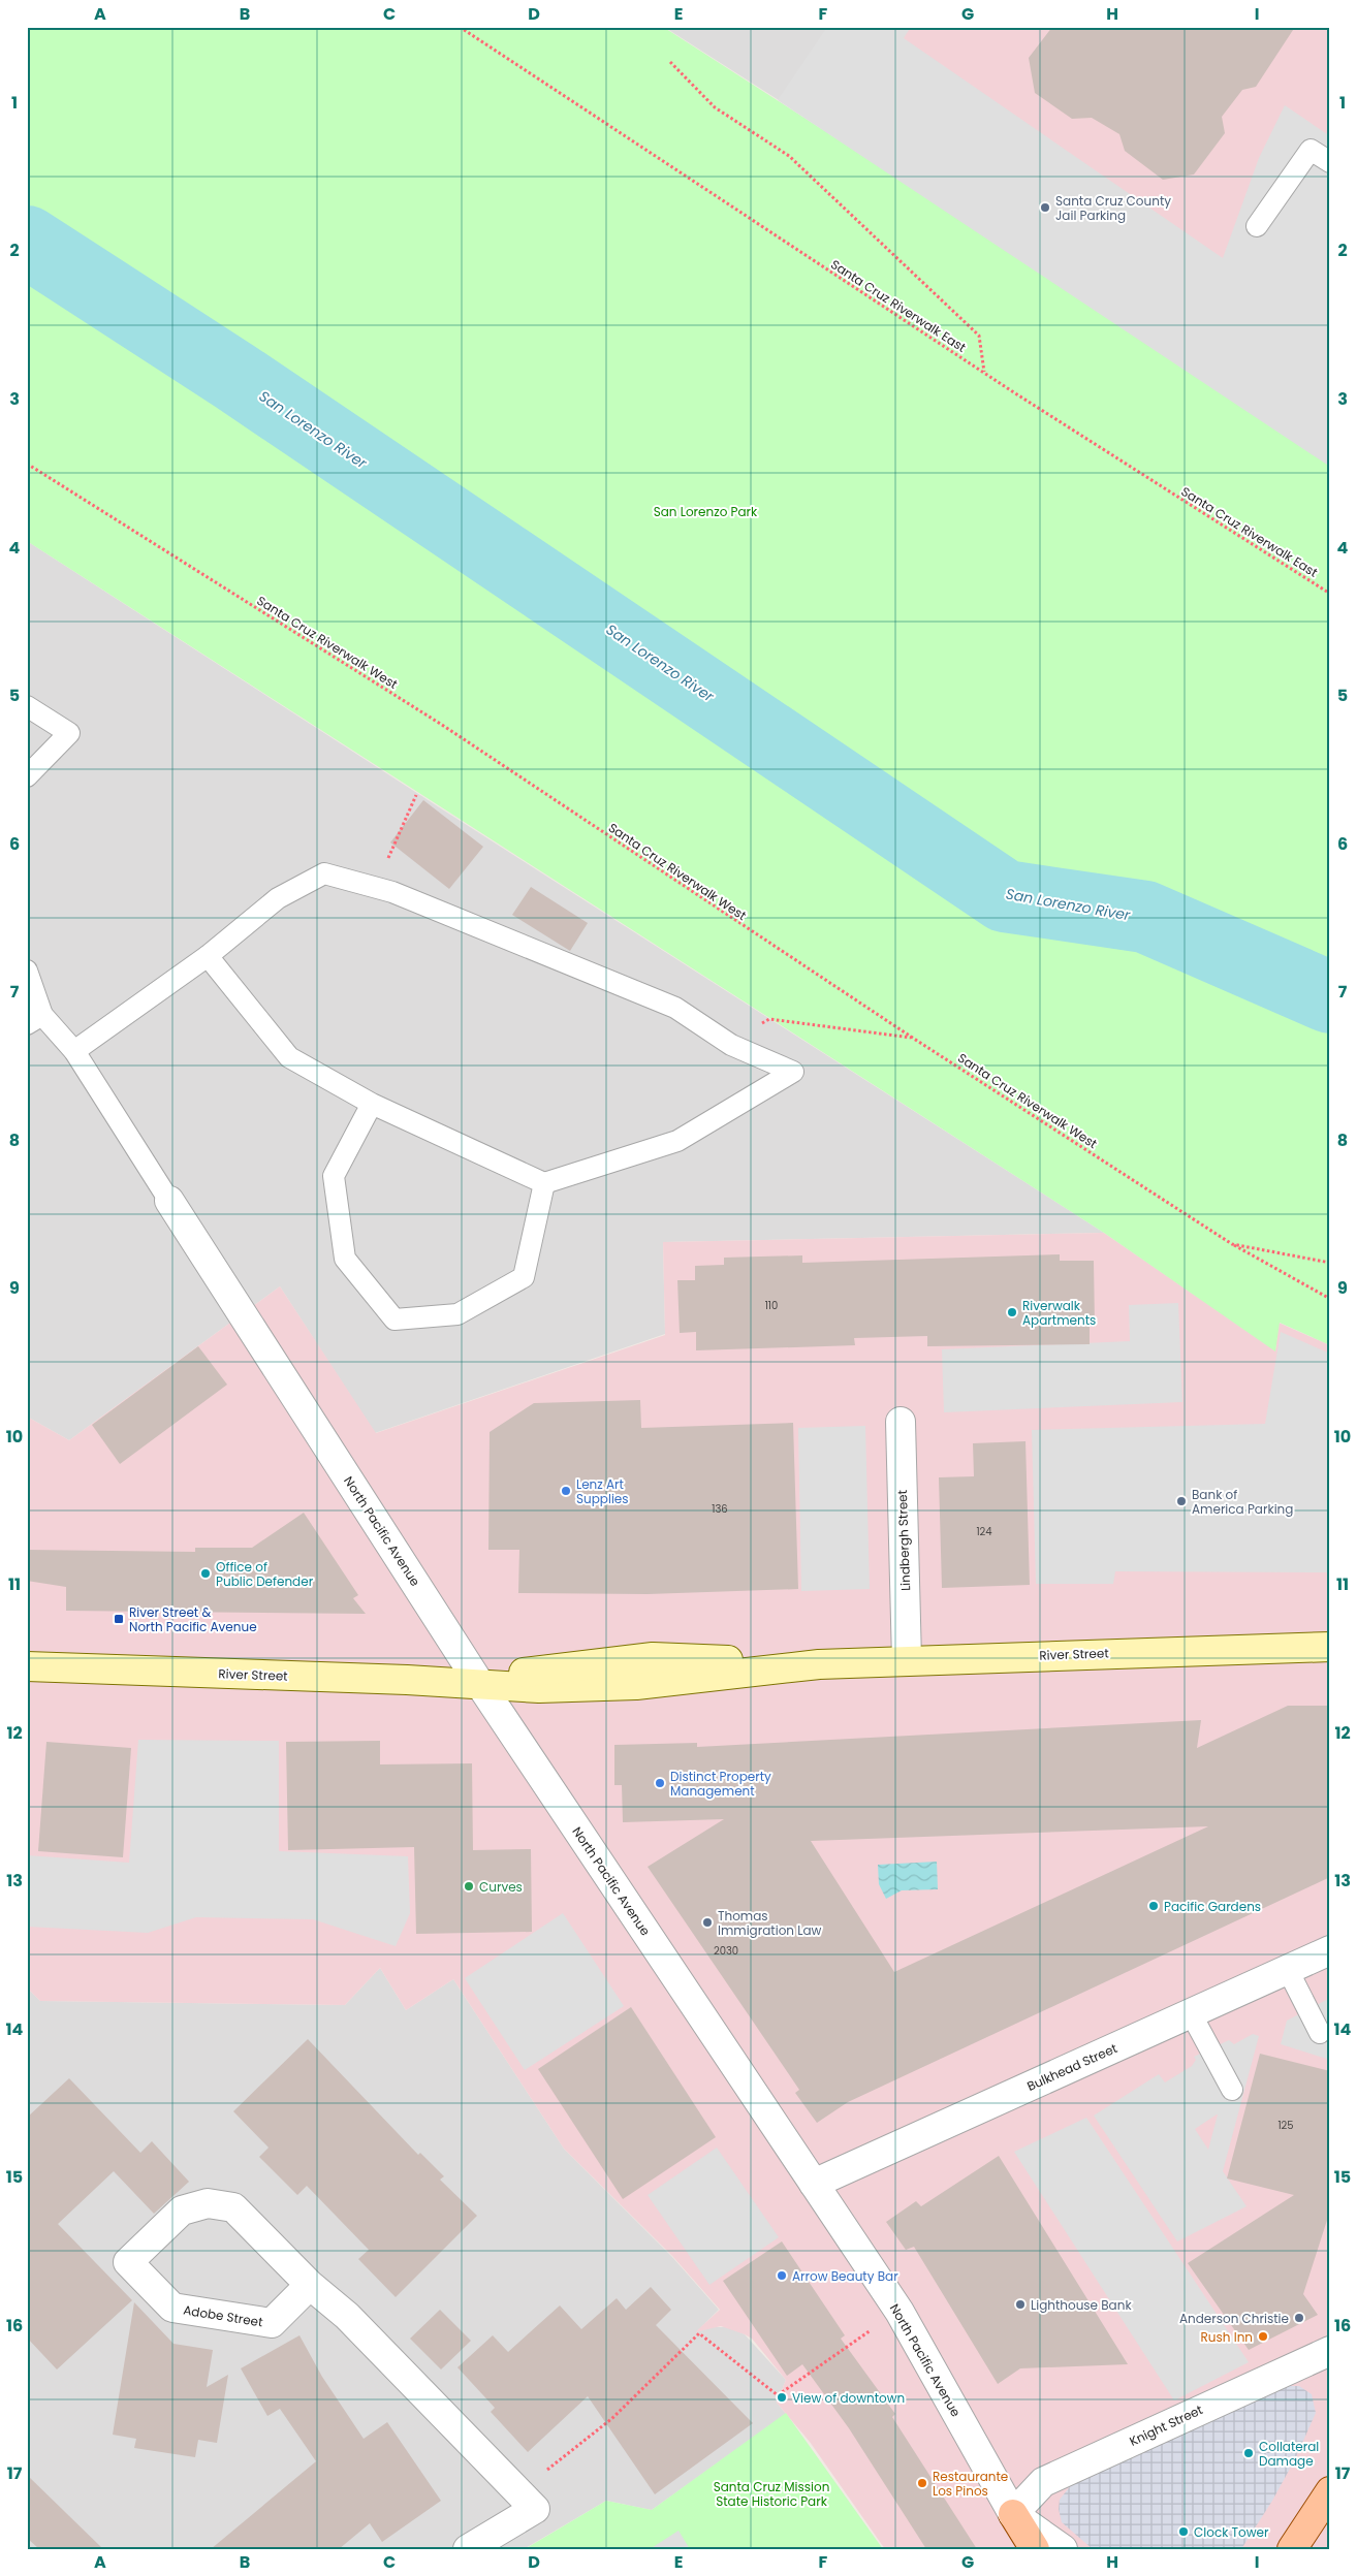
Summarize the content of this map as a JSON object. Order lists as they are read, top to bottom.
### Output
{
  "streets": {
    "main road": ["River Street"],
    "street": [
      "North Pacific Avenue",
      "Lindbergh Street",
      "Bulkhead Street",
      "Adobe Street",
      "Knight Street"
    ],
    "path": ["Santa Cruz Riverwalk East", "Santa Cruz Riverwalk West"]
  },
  "crossings": [
    ["North Pacific Avenue", "River Street"],
    ["North Pacific Avenue", "Bulkhead Street"],
    ["North Pacific Avenue", "Knight Street"],
    ["Lindbergh Street", "River Street"]
  ],
  "water": ["San Lorenzo River"],
  "parks": ["San Lorenzo Park", "Santa Cruz Mission State Historic Park"],
  "places": {
    "other": [
      "Santa Cruz County Jail Parking",
      "Riverwalk Apartments",
      "Lenz Art Supplies",
      "Bank of America Parking",
      "Office of Public Defender",
      "Distinct Property Management",
      "Curves",
      "Pacific Gardens",
      "Thomas Immigration Law",
      "Arrow Beauty Bar",
      "Lighthouse Bank",
      "Anderson Christie",
      "Rush Inn",
      "View of downtown",
      "Collateral Damage",
      "Restaurante Los Pinos",
      "Clock Tower"
    ],
    "transit": ["River Street & North Pacific Avenue"]
  },
  "house_numbers": [
    "110",
    "136",
    "124",
    "2030",
    "125"
  ],
  "grid": {
    "columns": [
      "A",
      "B",
      "C",
      "D",
      "E",
      "F",
      "G",
      "H",
      "I"
    ],
    "rows": [
      "1",
      "2",
      "3",
      "4",
      "5",
      "6",
      "7",
      "8",
      "9",
      "10",
      "11",
      "12",
      "13",
      "14",
      "15",
      "16",
      "17"
    ]
  }
}
